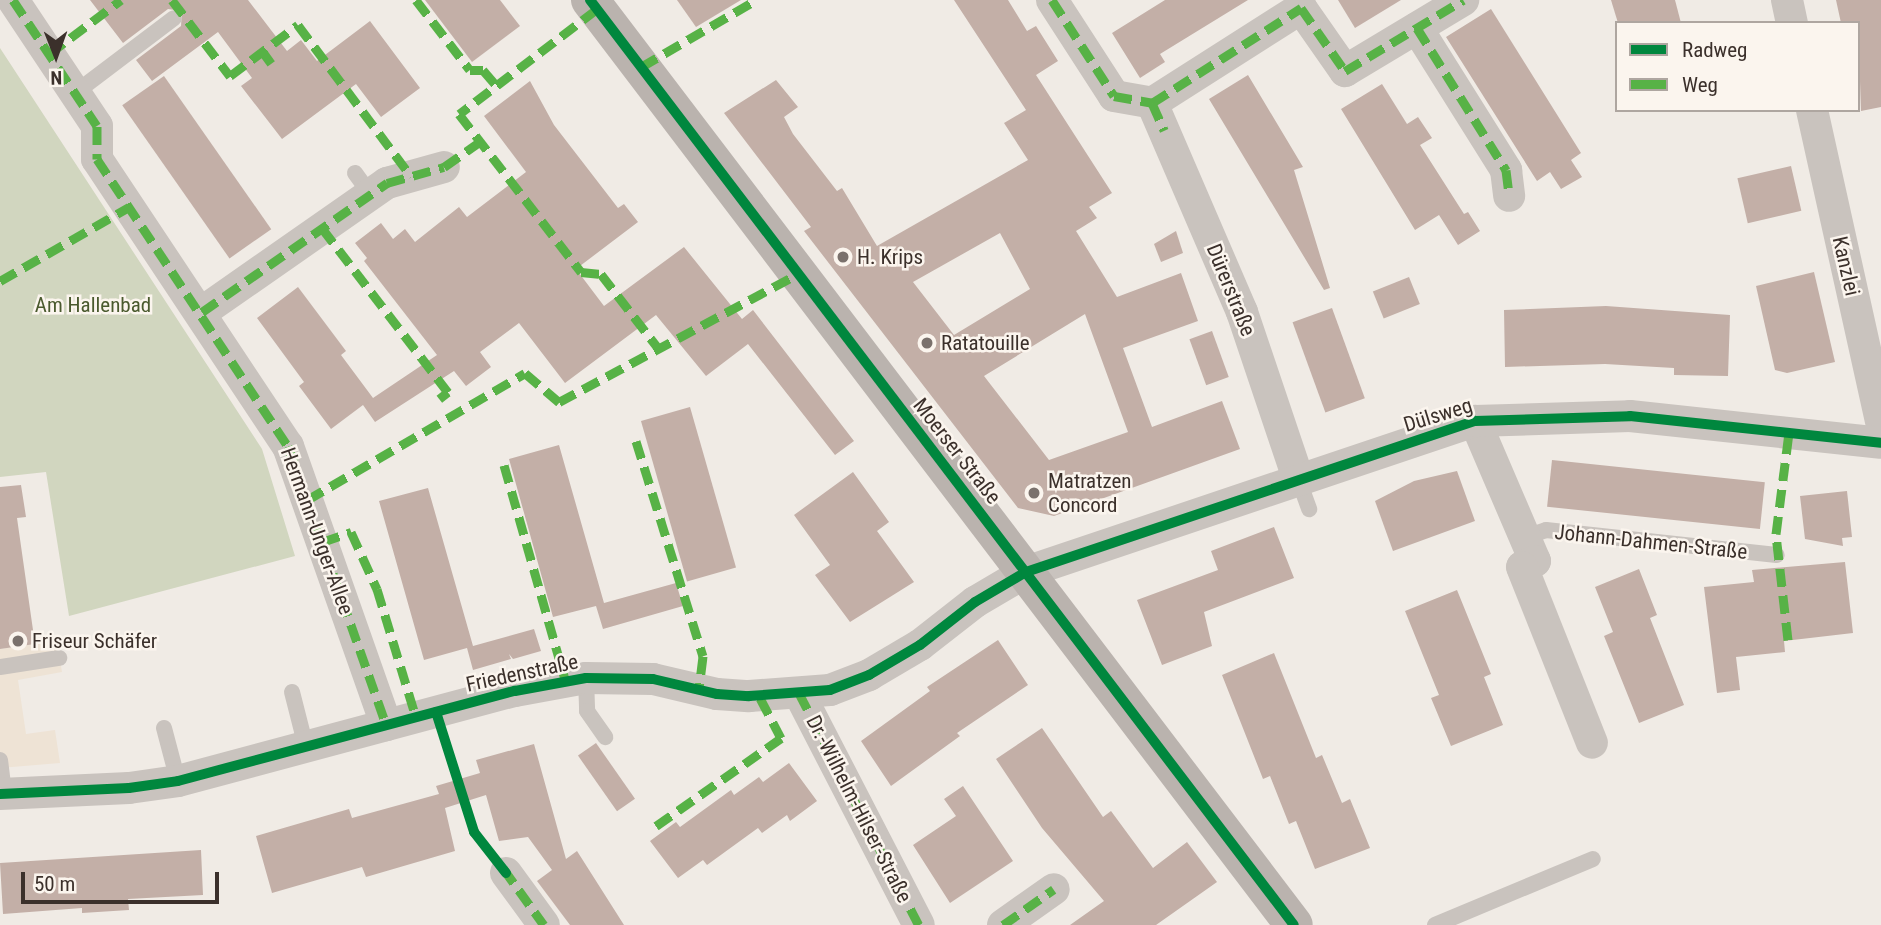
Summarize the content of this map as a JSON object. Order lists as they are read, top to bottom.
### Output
{
  "streets": {
    "main road": ["Moerser Straße"],
    "street": [
      "Kanzlei",
      "Dürerstraße",
      "Dülsweg",
      "Hermann-Unger-Allee",
      "Johann-Dahmen-Straße",
      "Friedenstraße",
      "Dr.-Wilhelm-Hilser-Straße"
    ]
  },
  "crossings": [
    ["Dürerstraße", "Dülsweg"],
    ["Dülsweg", "Moerser Straße"],
    ["Dülsweg", "Johann-Dahmen-Straße"],
    ["Dülsweg", "Friedenstraße"],
    ["Moerser Straße", "Friedenstraße"],
    ["Hermann-Unger-Allee", "Friedenstraße"],
    ["Friedenstraße", "Dr.-Wilhelm-Hilser-Straße"]
  ],
  "parks": ["Am Hallenbad"],
  "places": [
    "H. Krips",
    "Ratatouille",
    "Matratzen Concord",
    "Friseur Schäfer"
  ],
  "legend": ["Radweg", "Weg"],
  "scale_bar": "50 m",
  "north": "bottom"
}
